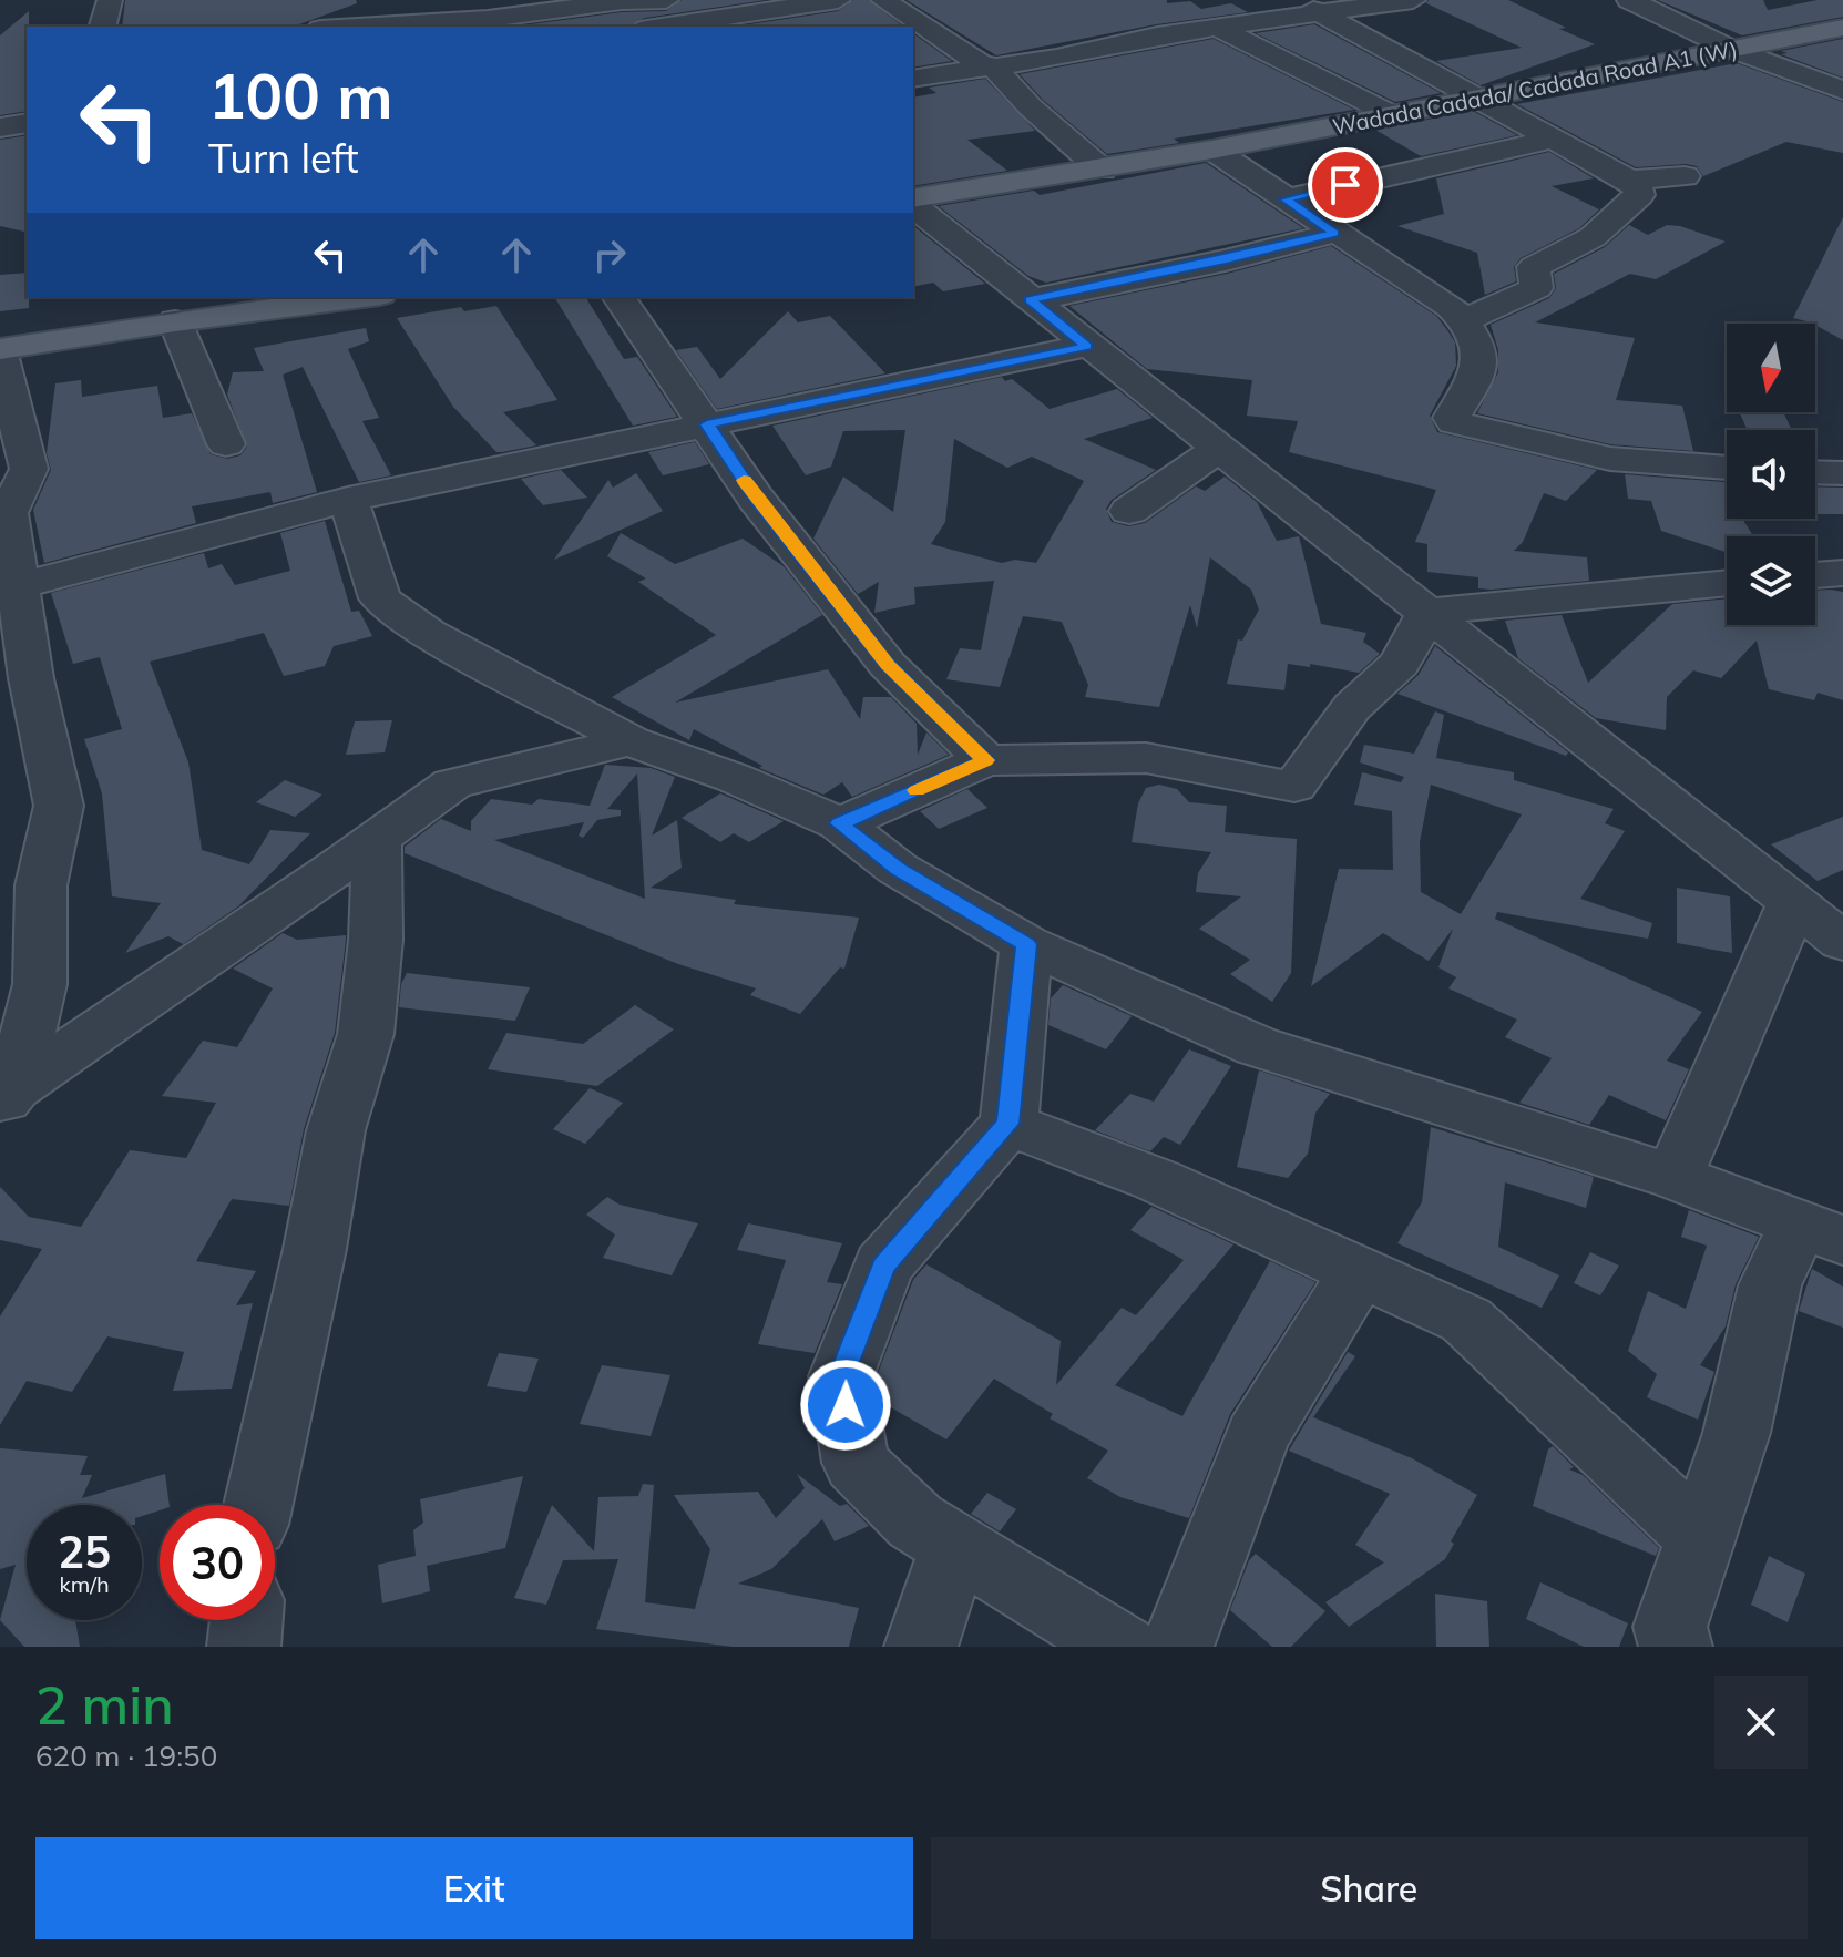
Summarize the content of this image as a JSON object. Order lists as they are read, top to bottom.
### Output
{
  "streets": {
    "main road": ["Wadada Cadada/ Cadada Road A1 (W)"]
  },
  "north": "bottom",
  "page": {
    "turn": ["100 m", "Turn left"],
    "speed": "25 km/h",
    "limit": "30",
    "heading": ["2 min", "620 m · 19:50"],
    "buttons": ["Exit", "Share"]
  }
}
